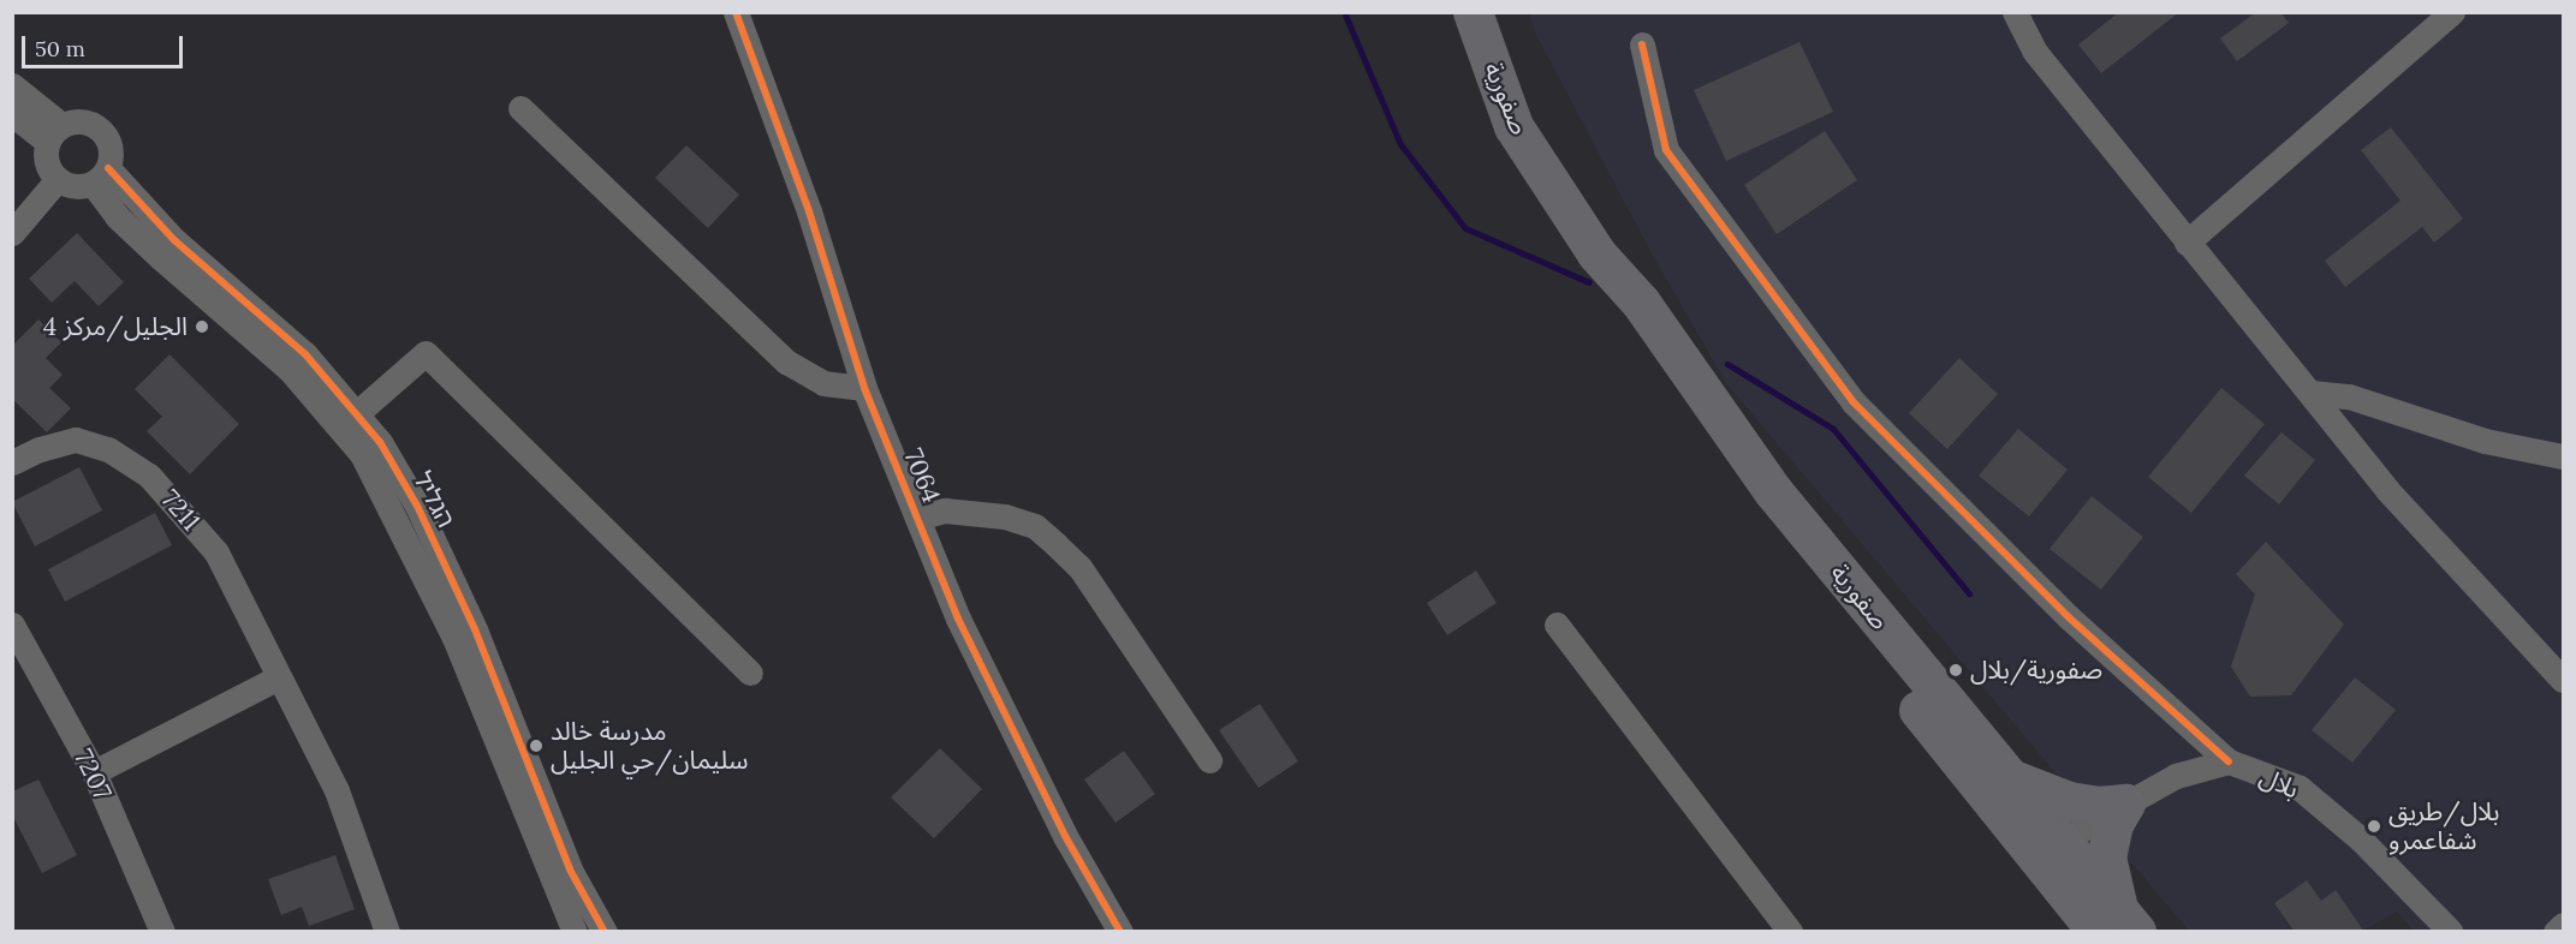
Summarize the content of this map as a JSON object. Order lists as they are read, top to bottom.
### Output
{
  "streets": {
    "main road": ["صفورية"],
    "street": [
      "7064",
      "הגליל",
      "7211",
      "7207",
      "بلال"
    ]
  },
  "crossings": [
    ["صفورية", "بلال"]
  ],
  "places": [
    "الجليل/مركز 4",
    "صفورية/بلال",
    "مدرسة خالد سليمان/حي الجليل",
    "بلال/طريق شفاعمرو"
  ],
  "scale_bar": "50 m"
}
